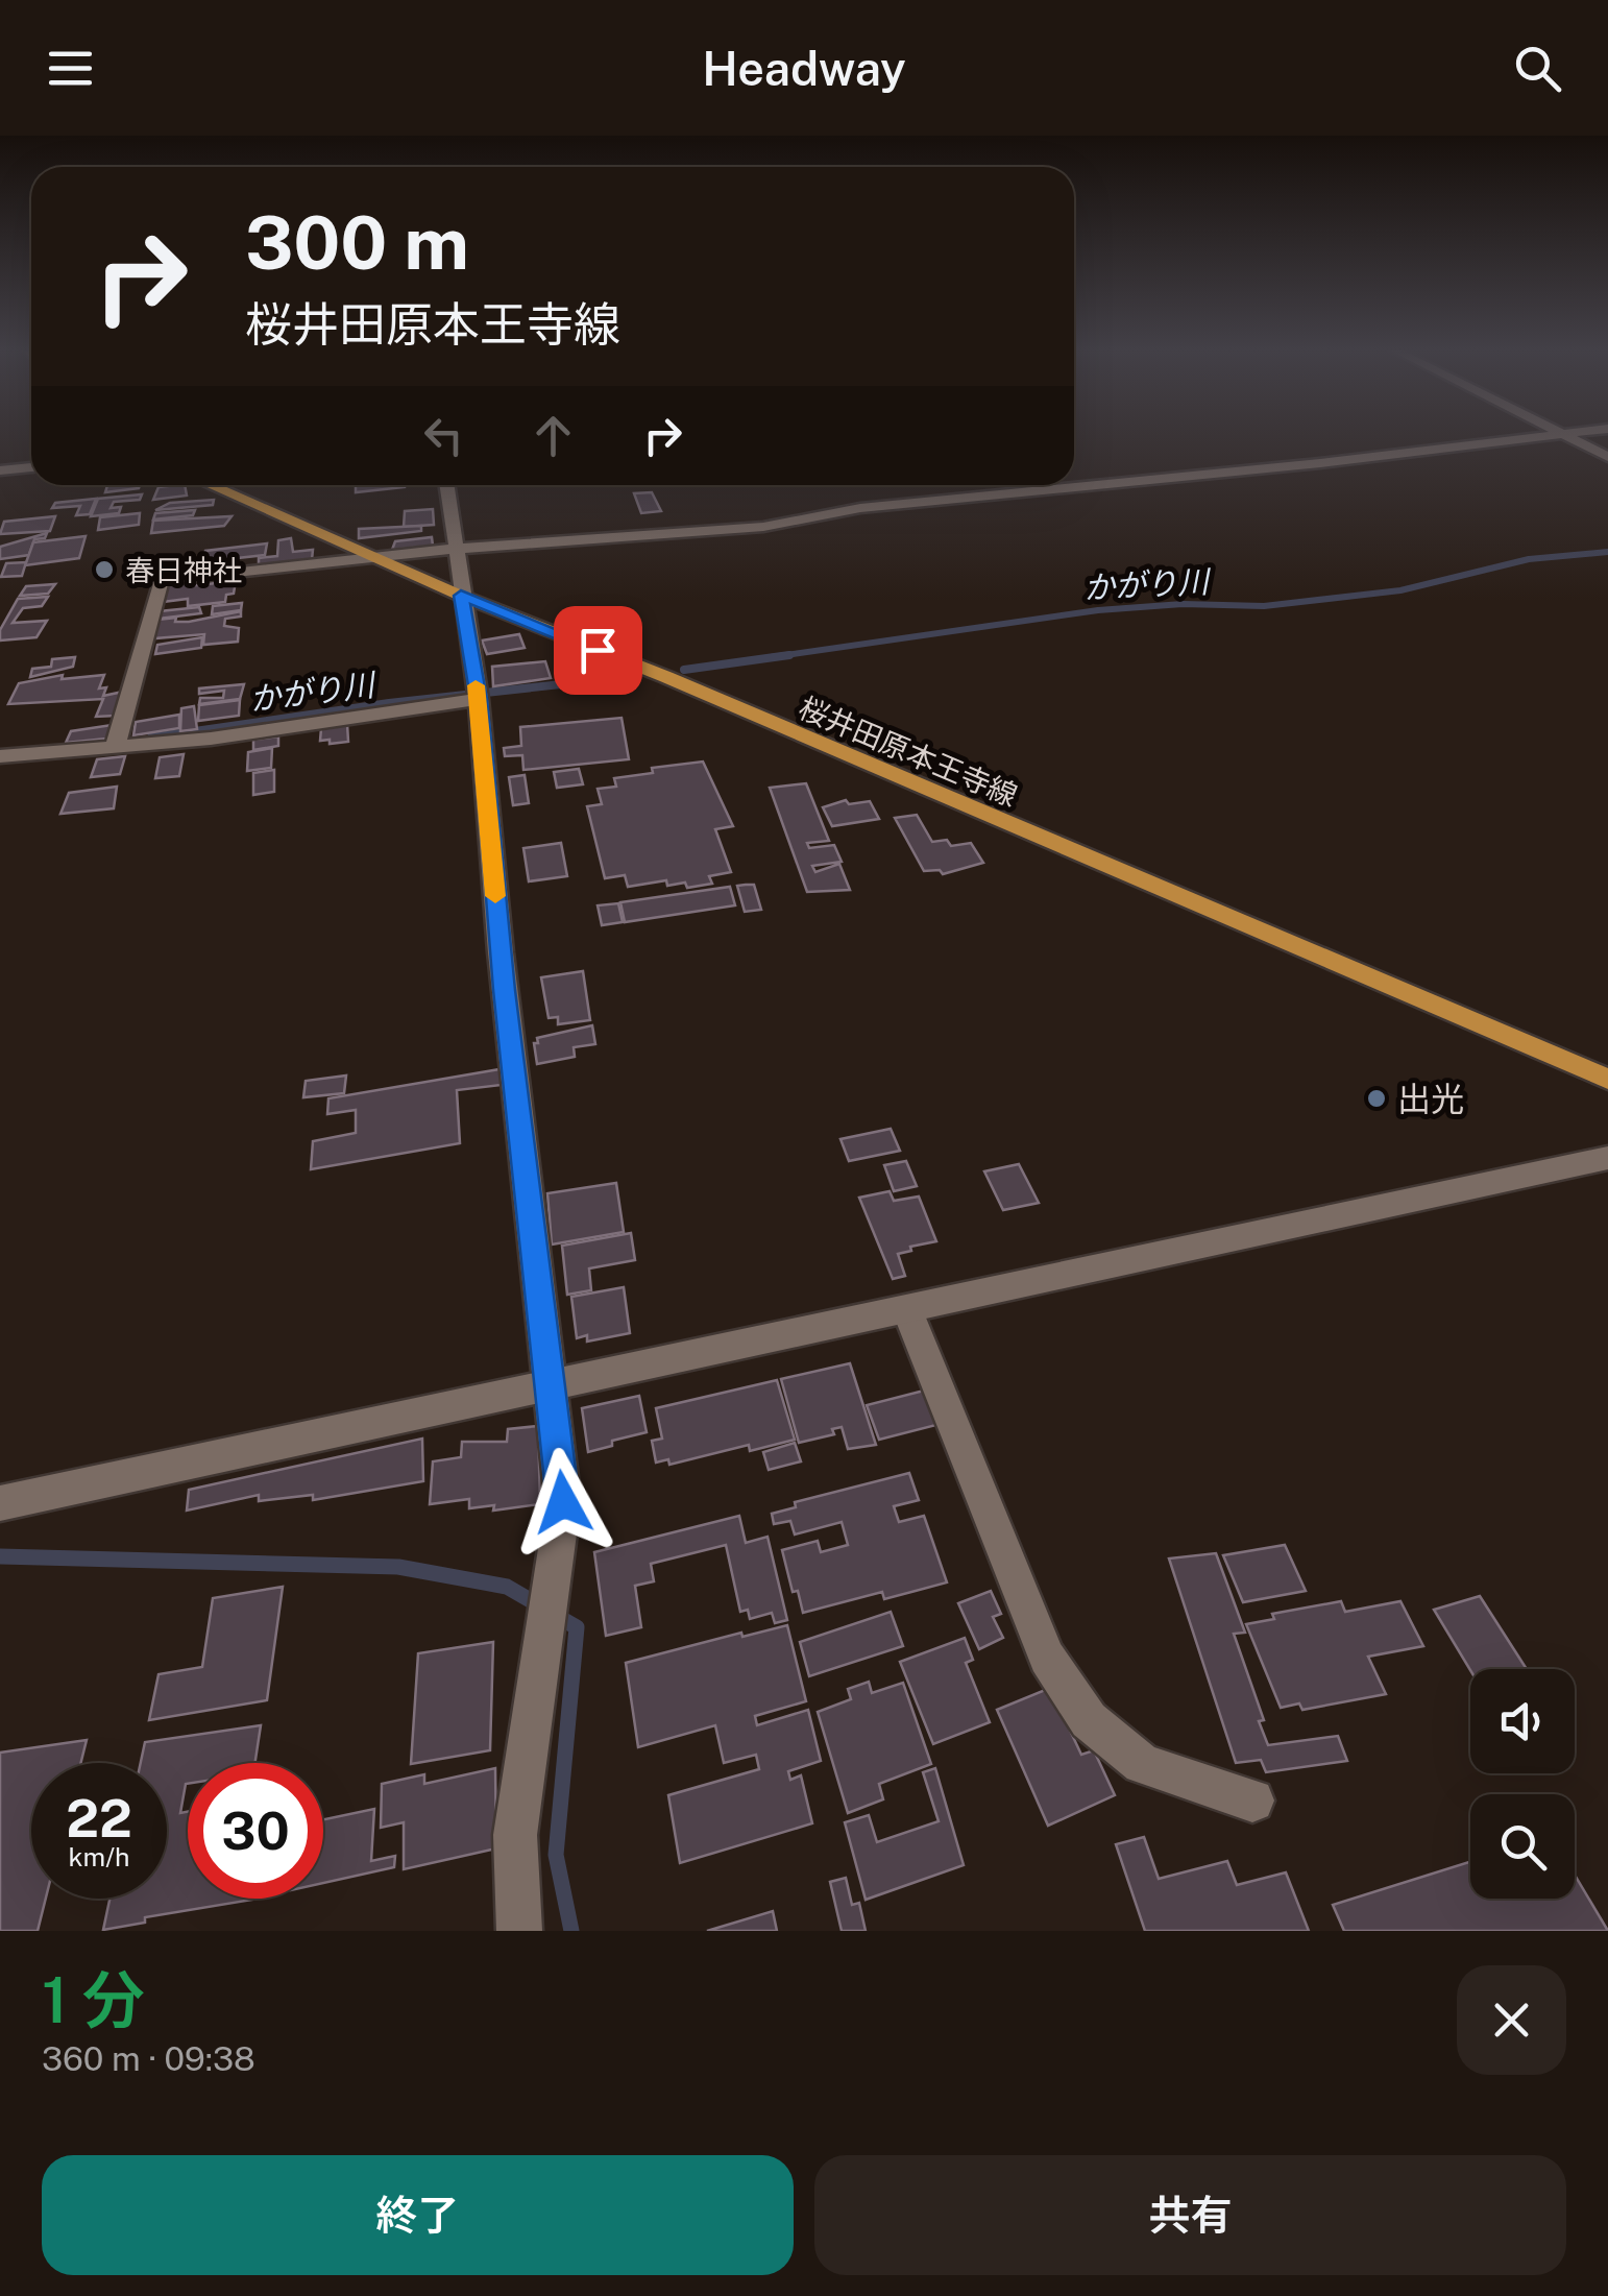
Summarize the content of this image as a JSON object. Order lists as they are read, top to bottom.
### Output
{
  "streets": {
    "main road": ["桜井田原本王寺線"]
  },
  "water": ["かがり川"],
  "places": ["春日神社", "出光"],
  "page": {
    "header": "Headway",
    "turn": ["300 m", "桜井田原本王寺線"],
    "speed": "22 km/h",
    "limit": "30",
    "heading": ["1 分", "360 m · 09:38"],
    "buttons": ["終了", "共有"]
  }
}
